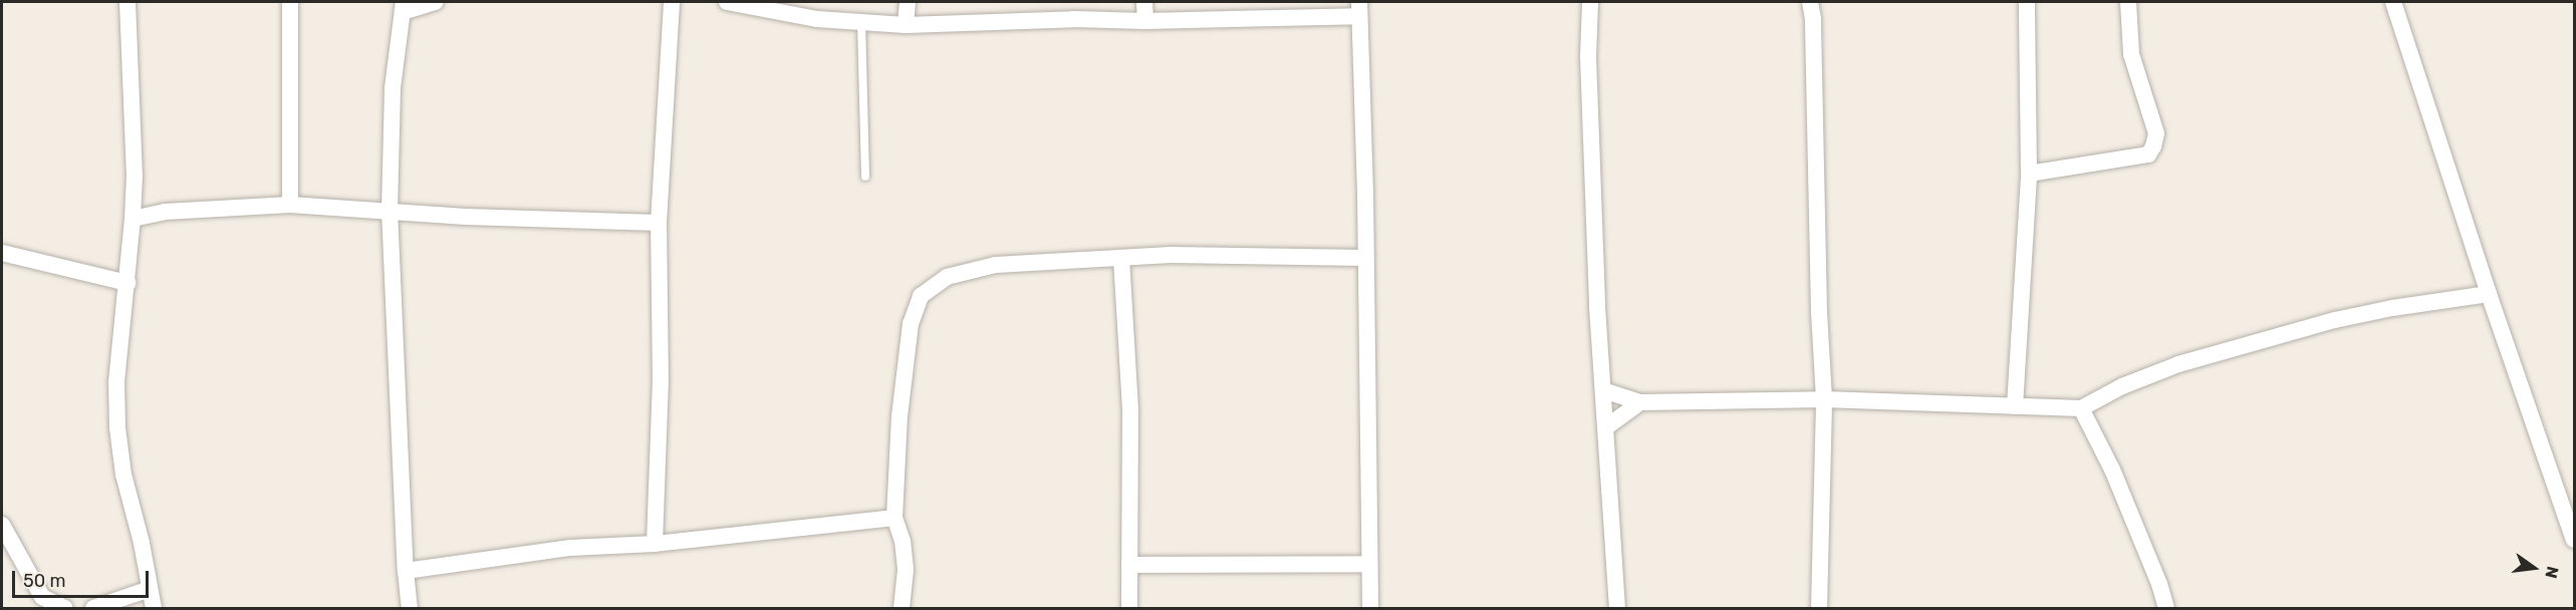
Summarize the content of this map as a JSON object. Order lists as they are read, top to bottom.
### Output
{
  "scale_bar": "50 m",
  "north": "right"
}
